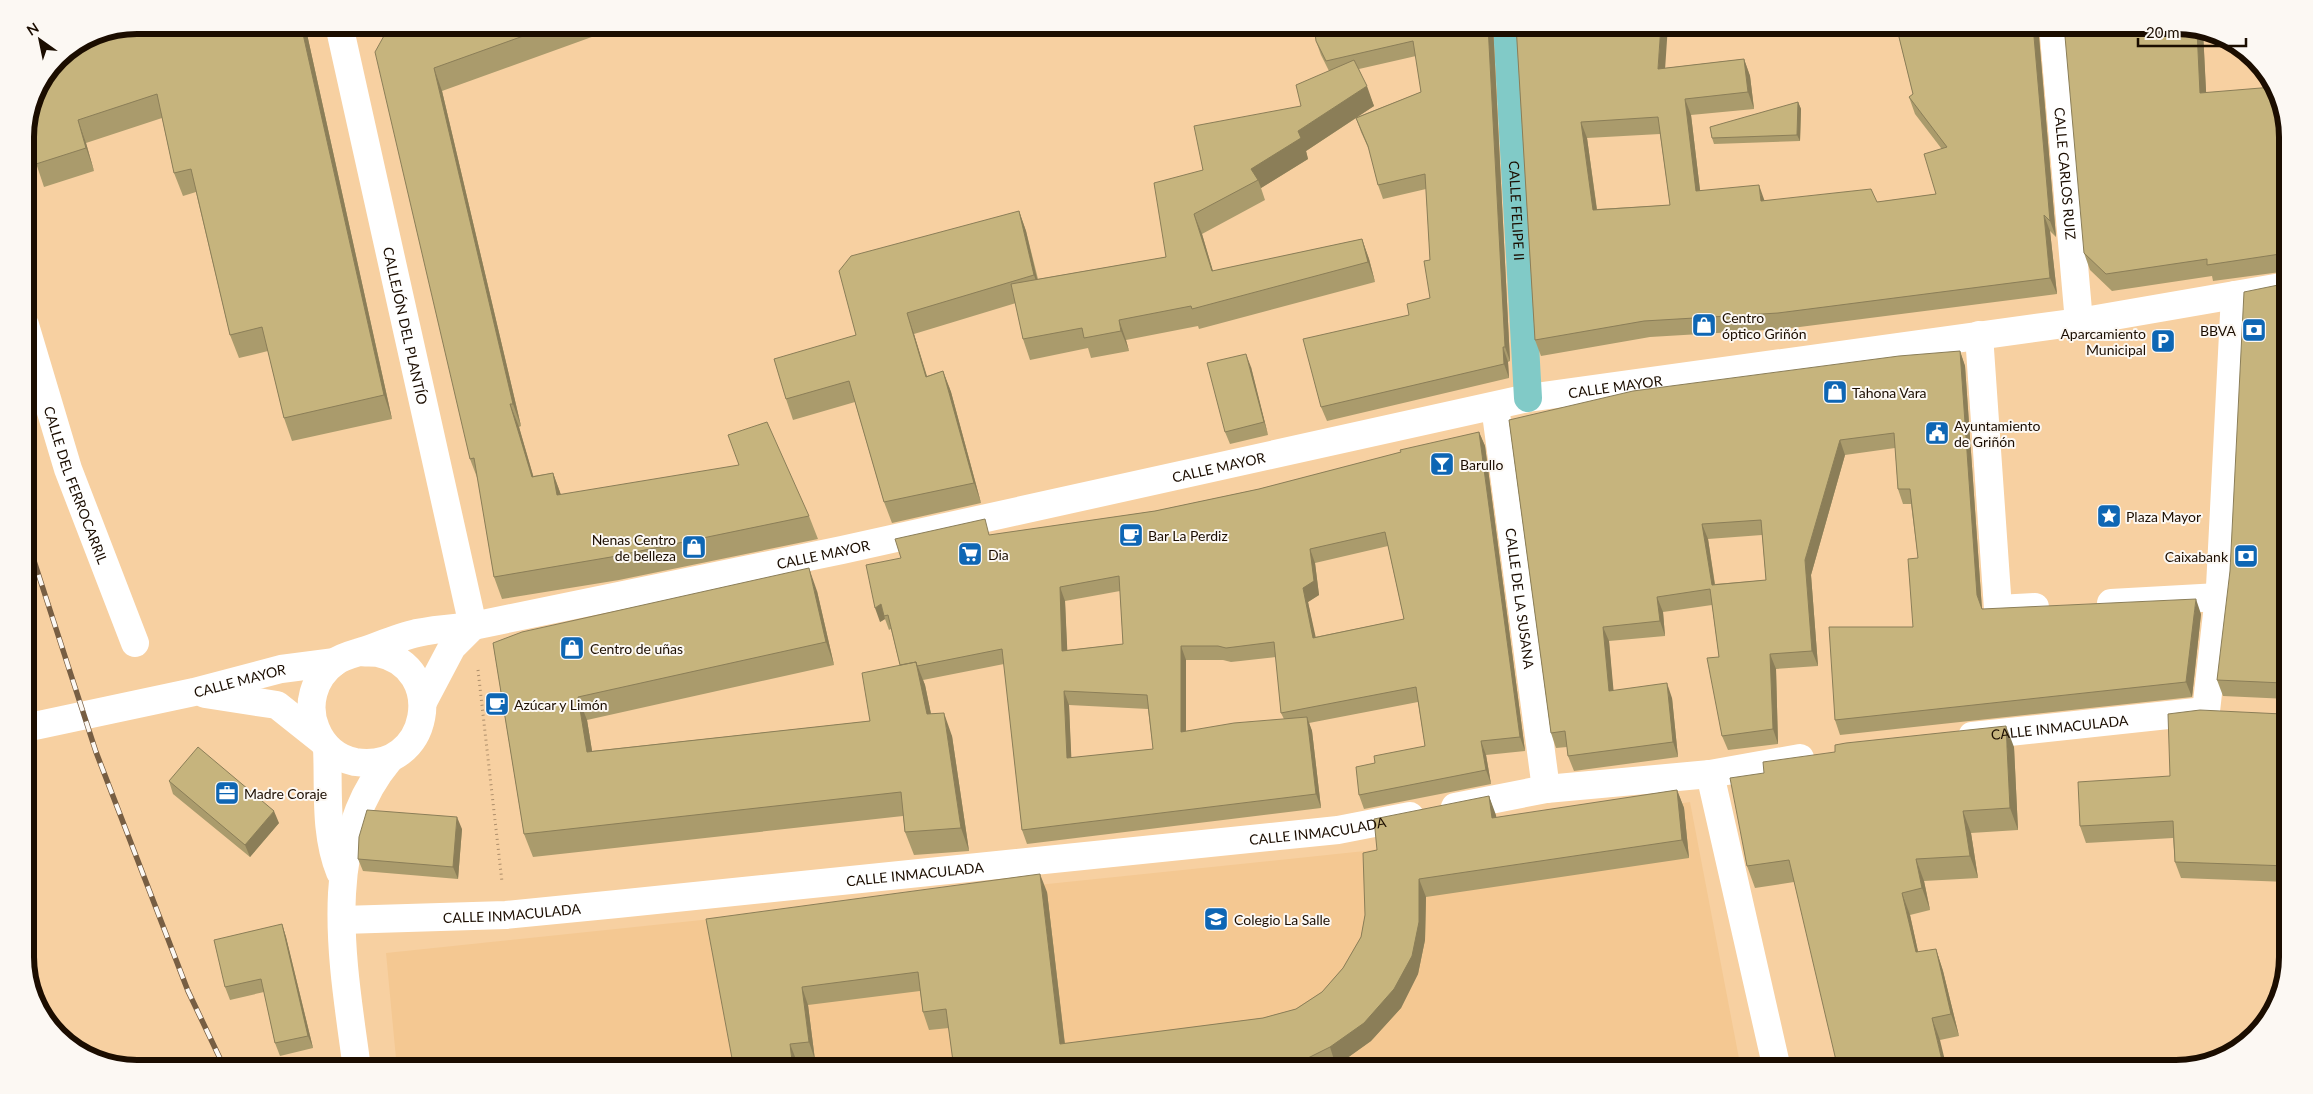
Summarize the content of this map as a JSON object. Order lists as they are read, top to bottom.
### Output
{
  "streets": {
    "main road": ["CALLE FELIPE II"],
    "street": [
      "CALLE CARLOS RUIZ",
      "CALLEJÓN DEL PLANTÍO",
      "CALLE MAYOR",
      "CALLE DEL FERROCARRIL",
      "CALLE DE LA SUSANA",
      "CALLE INMACULADA"
    ]
  },
  "crossings": [
    ["CALLE CARLOS RUIZ", "CALLE MAYOR"],
    ["CALLE FELIPE II", "CALLE MAYOR"],
    ["CALLEJÓN DEL PLANTÍO", "CALLE MAYOR"],
    ["CALLE MAYOR", "CALLE DE LA SUSANA"],
    ["CALLE DE LA SUSANA", "CALLE INMACULADA"]
  ],
  "places": {
    "shop": [
      "Centro óptico Griñón",
      "Tahona Vara",
      "Nenas Centro de belleza",
      "Centro de uñas"
    ],
    "bank": ["BBVA", "Caixabank"],
    "parking": ["Aparcamiento Municipal"],
    "public building": ["Ayuntamiento de Griñón"],
    "bar": ["Barullo"],
    "place": ["Plaza Mayor"],
    "cafe": ["Bar La Perdiz", "Azúcar y Limón"],
    "supermarket": ["Dia"],
    "office": ["Madre Coraje"],
    "school or university": ["Colegio La Salle"]
  },
  "scale_bar": "20 m",
  "north": "top left"
}
